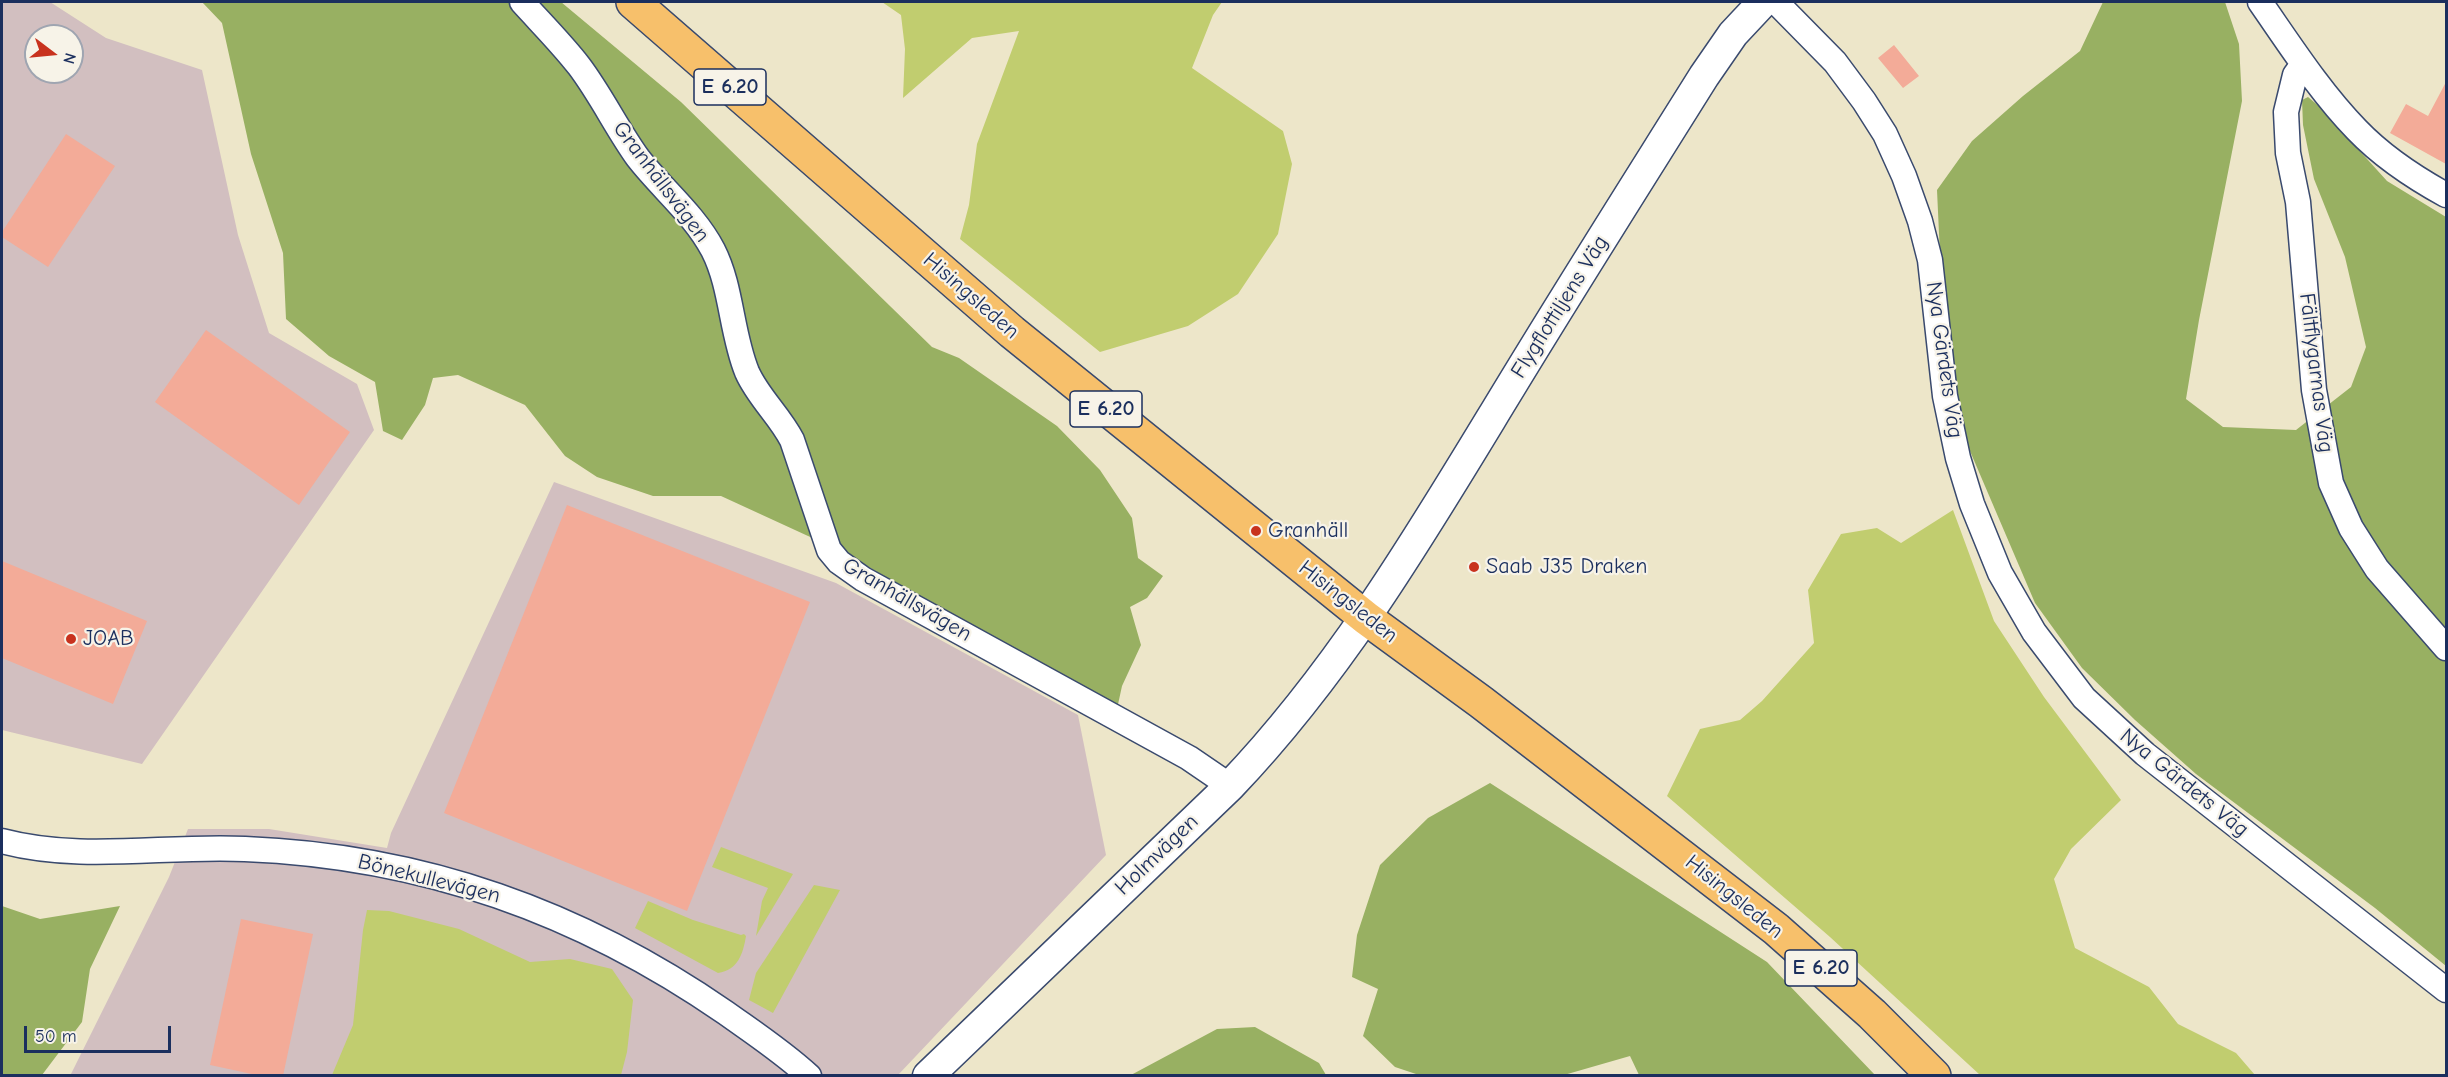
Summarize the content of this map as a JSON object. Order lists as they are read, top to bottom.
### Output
{
  "streets": {
    "highway": ["E 6.20", "Hisingsleden"],
    "street": [
      "Granhällsvägen",
      "Flygflottiljens Väg",
      "Nya Gärdets Väg",
      "Fältflygarnas Väg",
      "Holmvägen",
      "Bönekullevägen"
    ]
  },
  "crossings": [
    ["Granhällsvägen", "Holmvägen"],
    ["Hisingsleden", "Flygflottiljens Väg"],
    ["Hisingsleden", "Holmvägen"],
    ["Flygflottiljens Väg", "Holmvägen"]
  ],
  "places": ["Granhäll", "Saab J35 Draken", "JOAB"],
  "scale_bar": "50 m",
  "north": "right"
}
